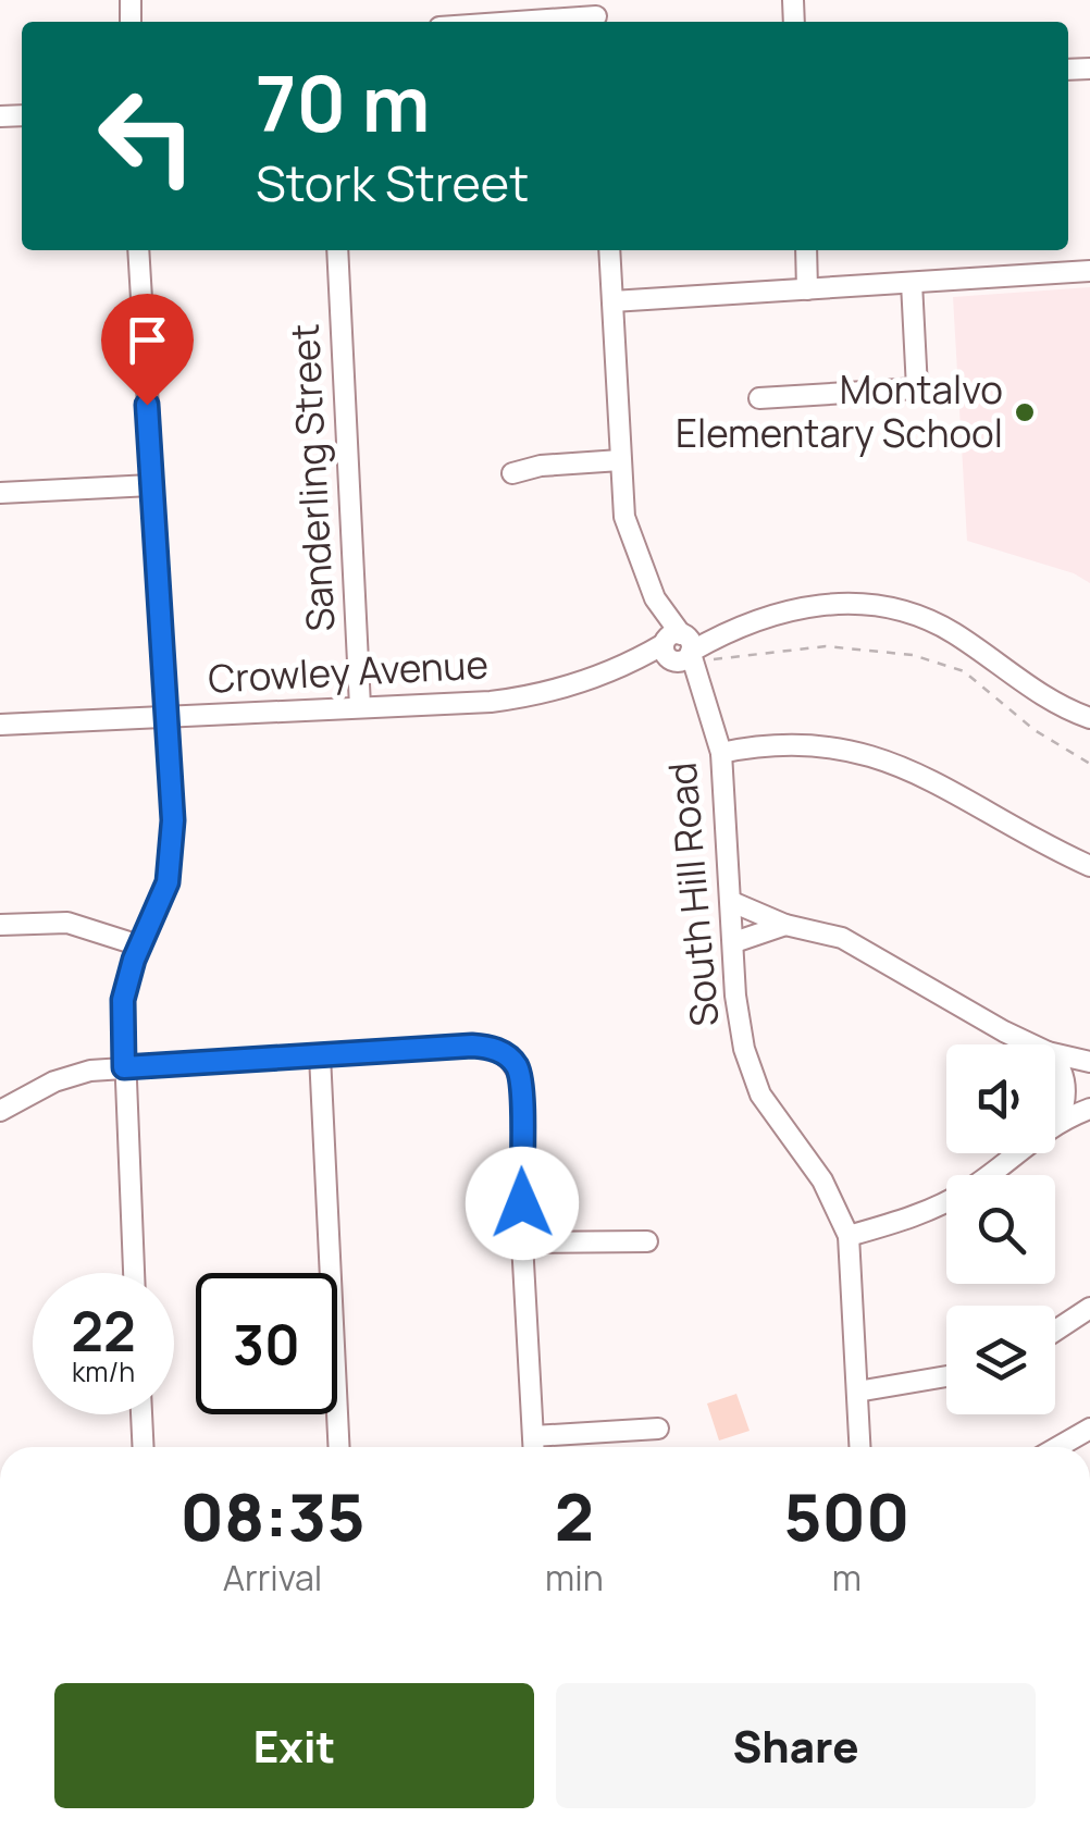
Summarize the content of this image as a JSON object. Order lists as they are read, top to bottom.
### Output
{
  "streets": {
    "street": ["Sanderling Street", "Crowley Avenue", "South Hill Road"]
  },
  "crossings": [
    ["Sanderling Street", "Crowley Avenue"],
    ["Crowley Avenue", "South Hill Road"]
  ],
  "places": ["Montalvo Elementary School"],
  "page": {
    "turn": ["70 m", "Stork Street"],
    "speed": "22 km/h",
    "limit": "30",
    "eta": [
      "08:35",
      "Arrival",
      "2",
      "min",
      "500",
      "m"
    ],
    "buttons": ["Exit", "Share"]
  }
}
